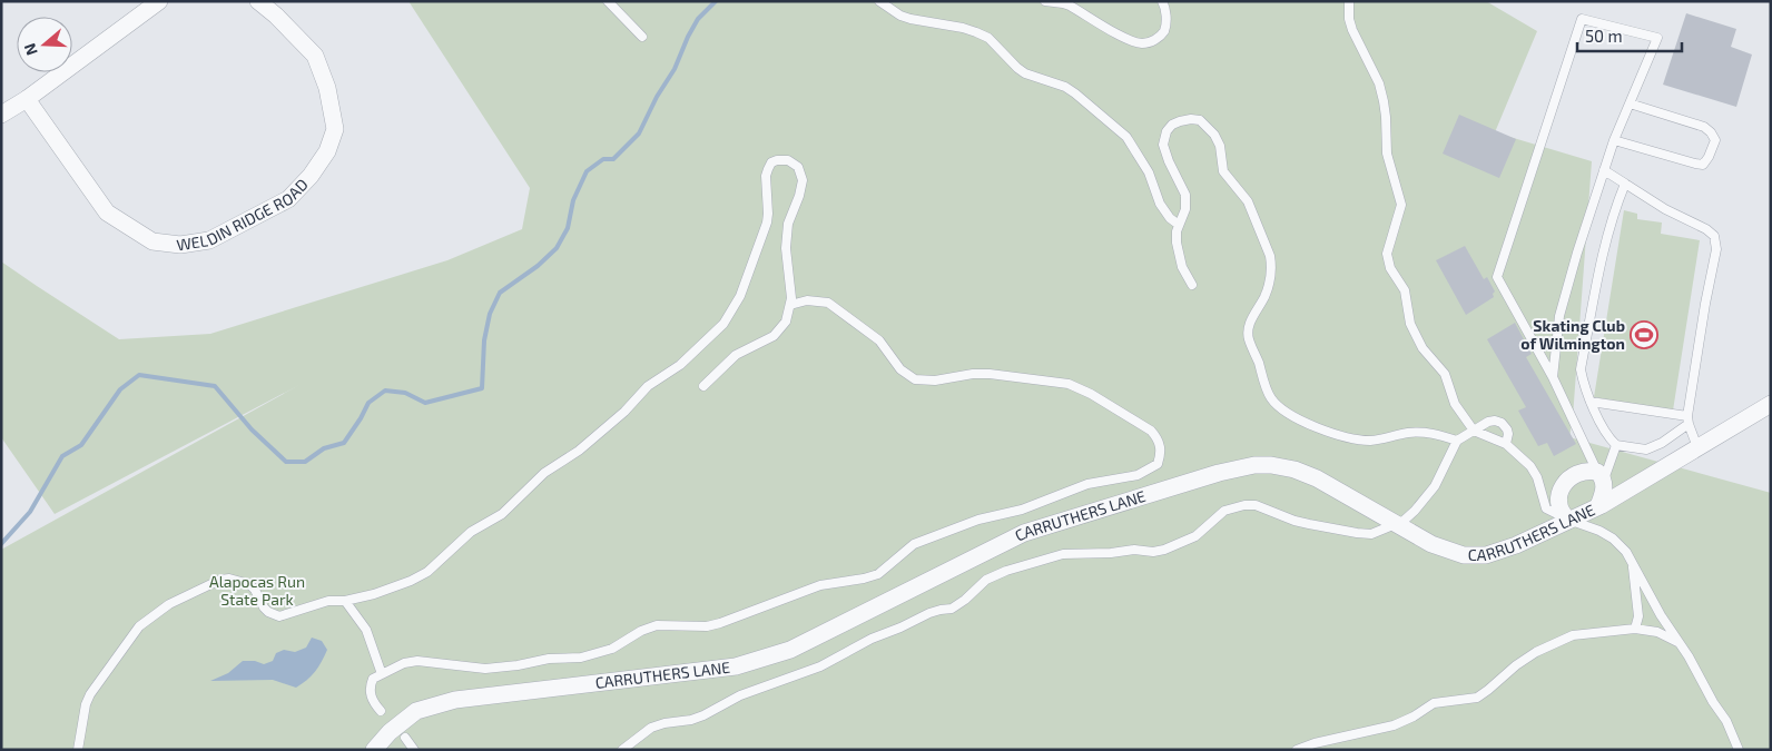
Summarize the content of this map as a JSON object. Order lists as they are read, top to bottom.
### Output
{
  "streets": {
    "street": ["WELDIN RIDGE ROAD", "CARRUTHERS LANE"]
  },
  "parks": ["Alapocas Run State Park"],
  "places": {
    "sports": ["Skating Club of Wilmington"]
  },
  "scale_bar": "50 m",
  "north": "left"
}
